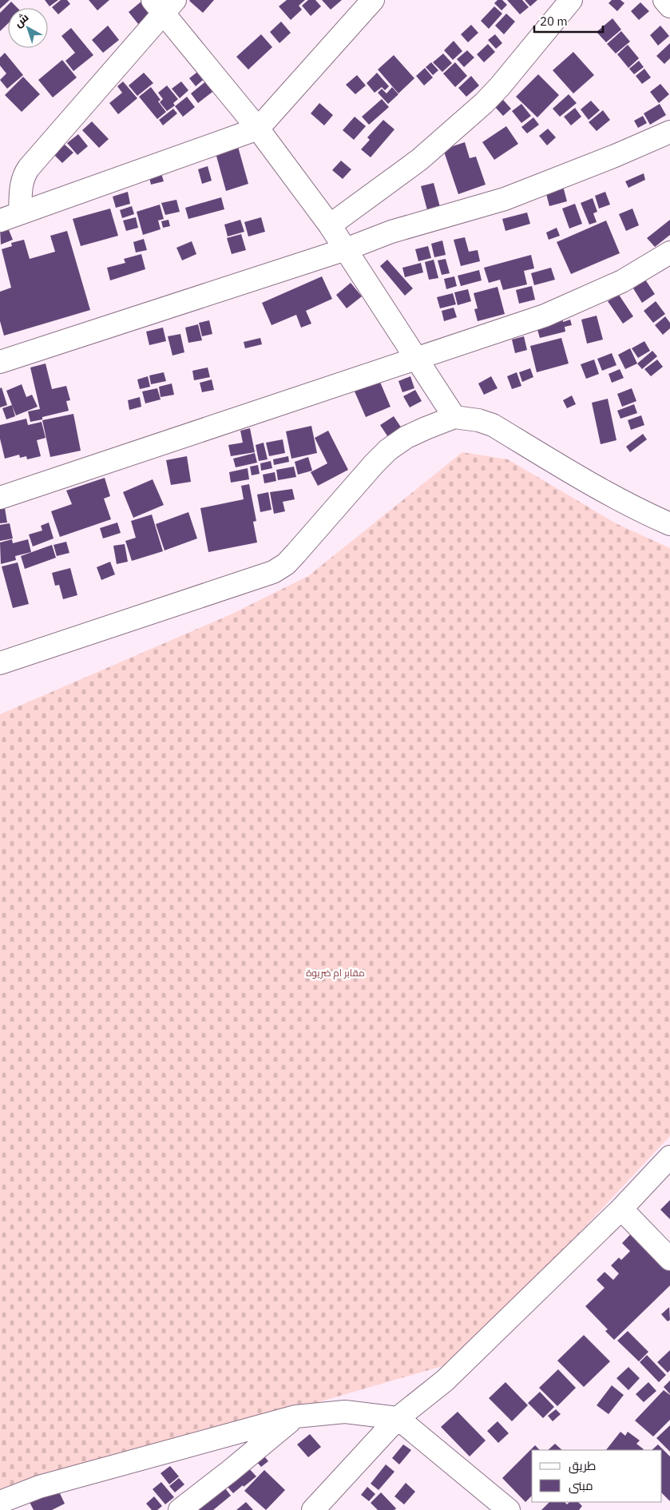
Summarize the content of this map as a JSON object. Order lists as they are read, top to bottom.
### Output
{
  "parks": ["مقابر ام ضريوة"],
  "legend": ["طريق", "مبنى"],
  "scale_bar": "20 m",
  "north": "top left"
}
